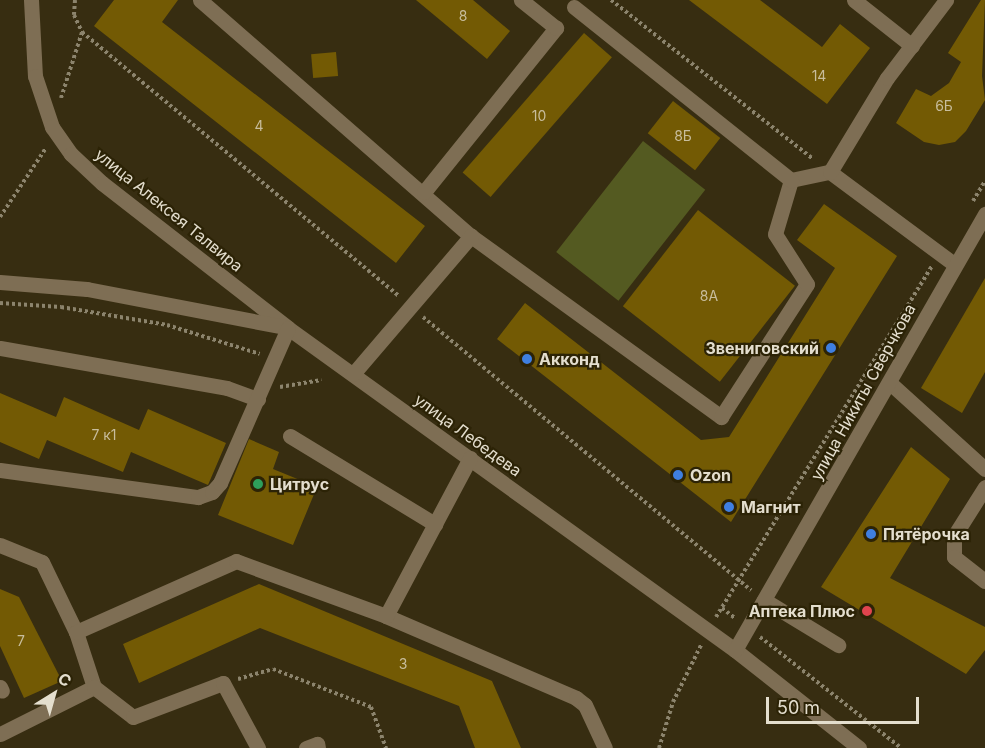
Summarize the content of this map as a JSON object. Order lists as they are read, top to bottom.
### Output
{
  "streets": {
    "street": ["улица Алексея Талвира", "улица Никиты Сверчкова", "улица Лебедева"]
  },
  "crossings": [
    ["улица Алексея Талвира", "улица Лебедева"],
    ["улица Никиты Сверчкова", "улица Лебедева"]
  ],
  "places": [
    "Звениговский",
    "Акконд",
    "Ozon",
    "Цитрус",
    "Магнит",
    "Пятёрочка",
    "Аптека Плюс"
  ],
  "house_numbers": [
    "8",
    "14",
    "6Б",
    "10",
    "4",
    "8Б",
    "8А",
    "7 к1",
    "7",
    "3"
  ],
  "scale_bar": "50 m",
  "north": "top right"
}
